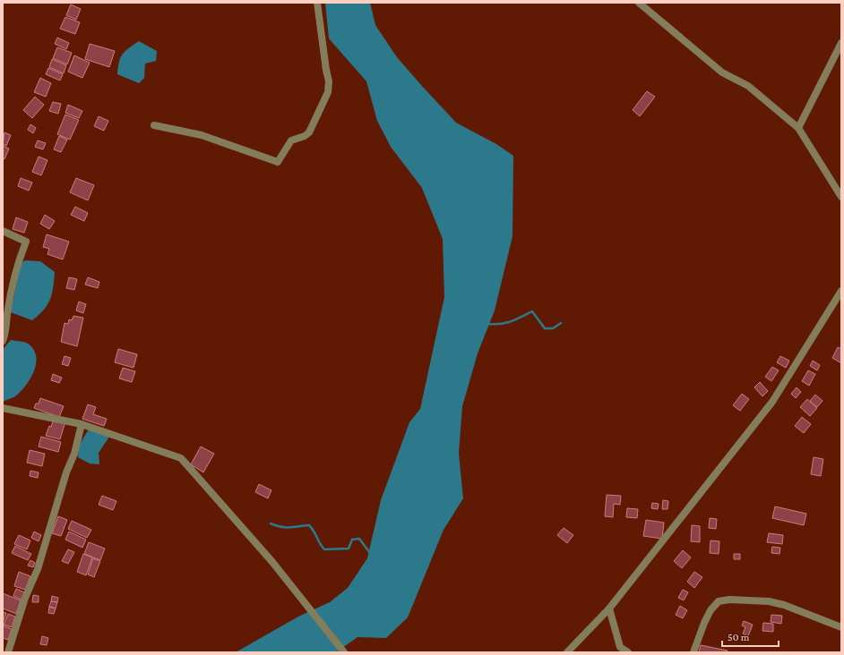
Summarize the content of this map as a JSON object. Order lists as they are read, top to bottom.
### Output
{
  "scale_bar": "50 m"
}
